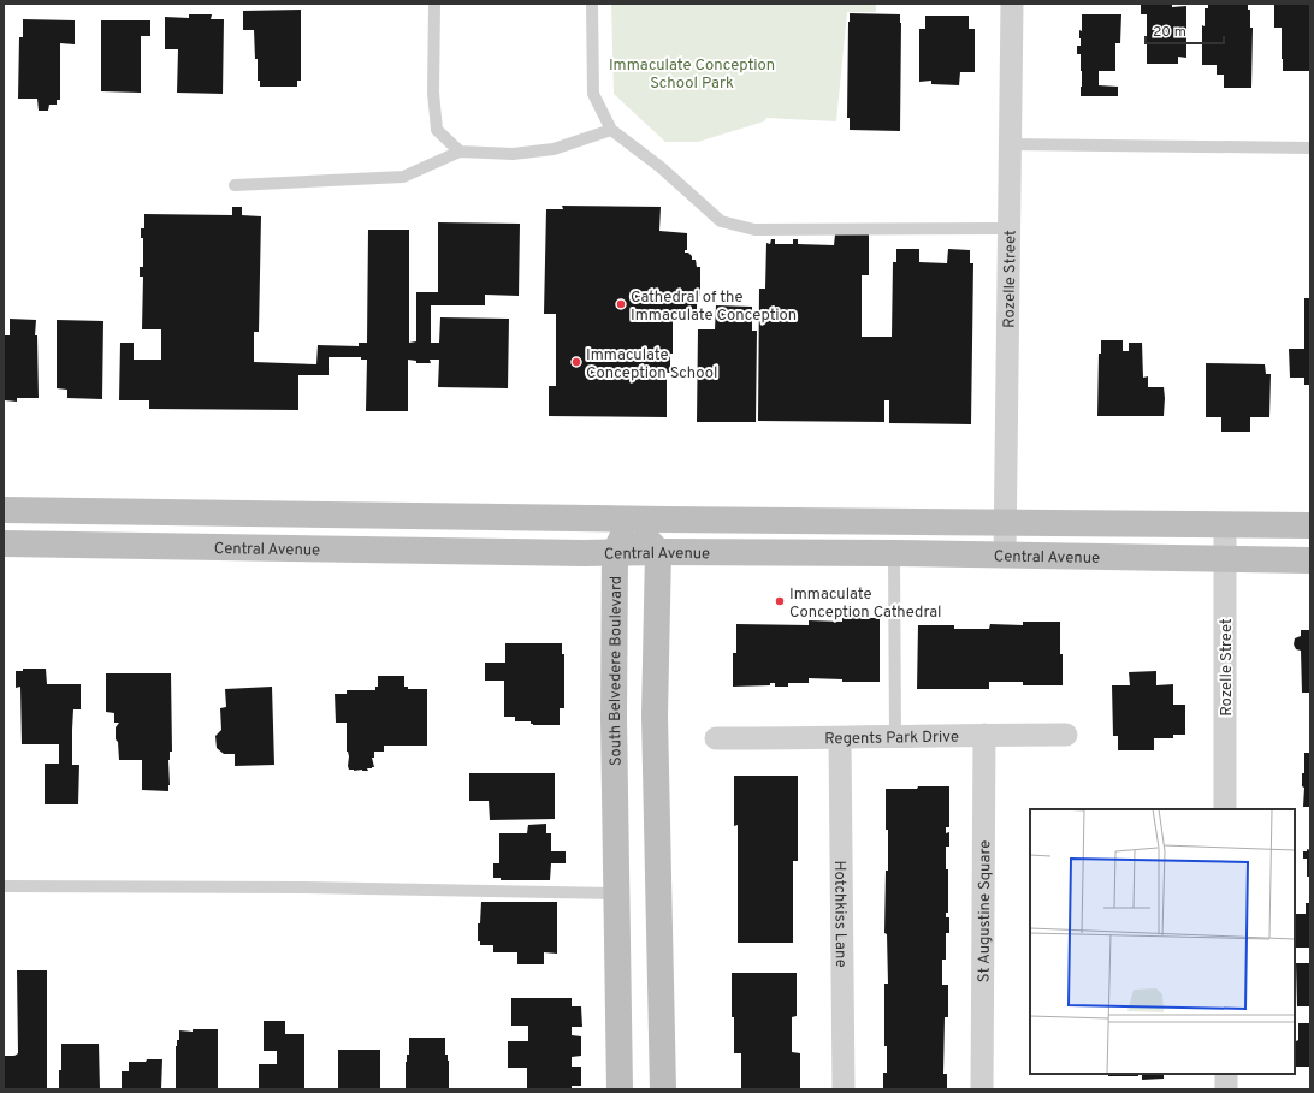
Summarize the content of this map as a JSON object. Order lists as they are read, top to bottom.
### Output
{
  "streets": {
    "main road": ["Central Avenue", "South Belvedere Boulevard"],
    "street": [
      "Rozelle Street",
      "Regents Park Drive",
      "St Augustine Square",
      "Hotchkiss Lane"
    ]
  },
  "crossings": [
    ["Rozelle Street", "Central Avenue"],
    ["Central Avenue", "South Belvedere Boulevard"],
    ["Regents Park Drive", "St Augustine Square"],
    ["Regents Park Drive", "Hotchkiss Lane"]
  ],
  "parks": ["Immaculate Conception School Park"],
  "places": ["Cathedral of the Immaculate Conception", "Immaculate Conception School", "Immaculate Conception Cathedral"],
  "scale_bar": "20 m"
}
